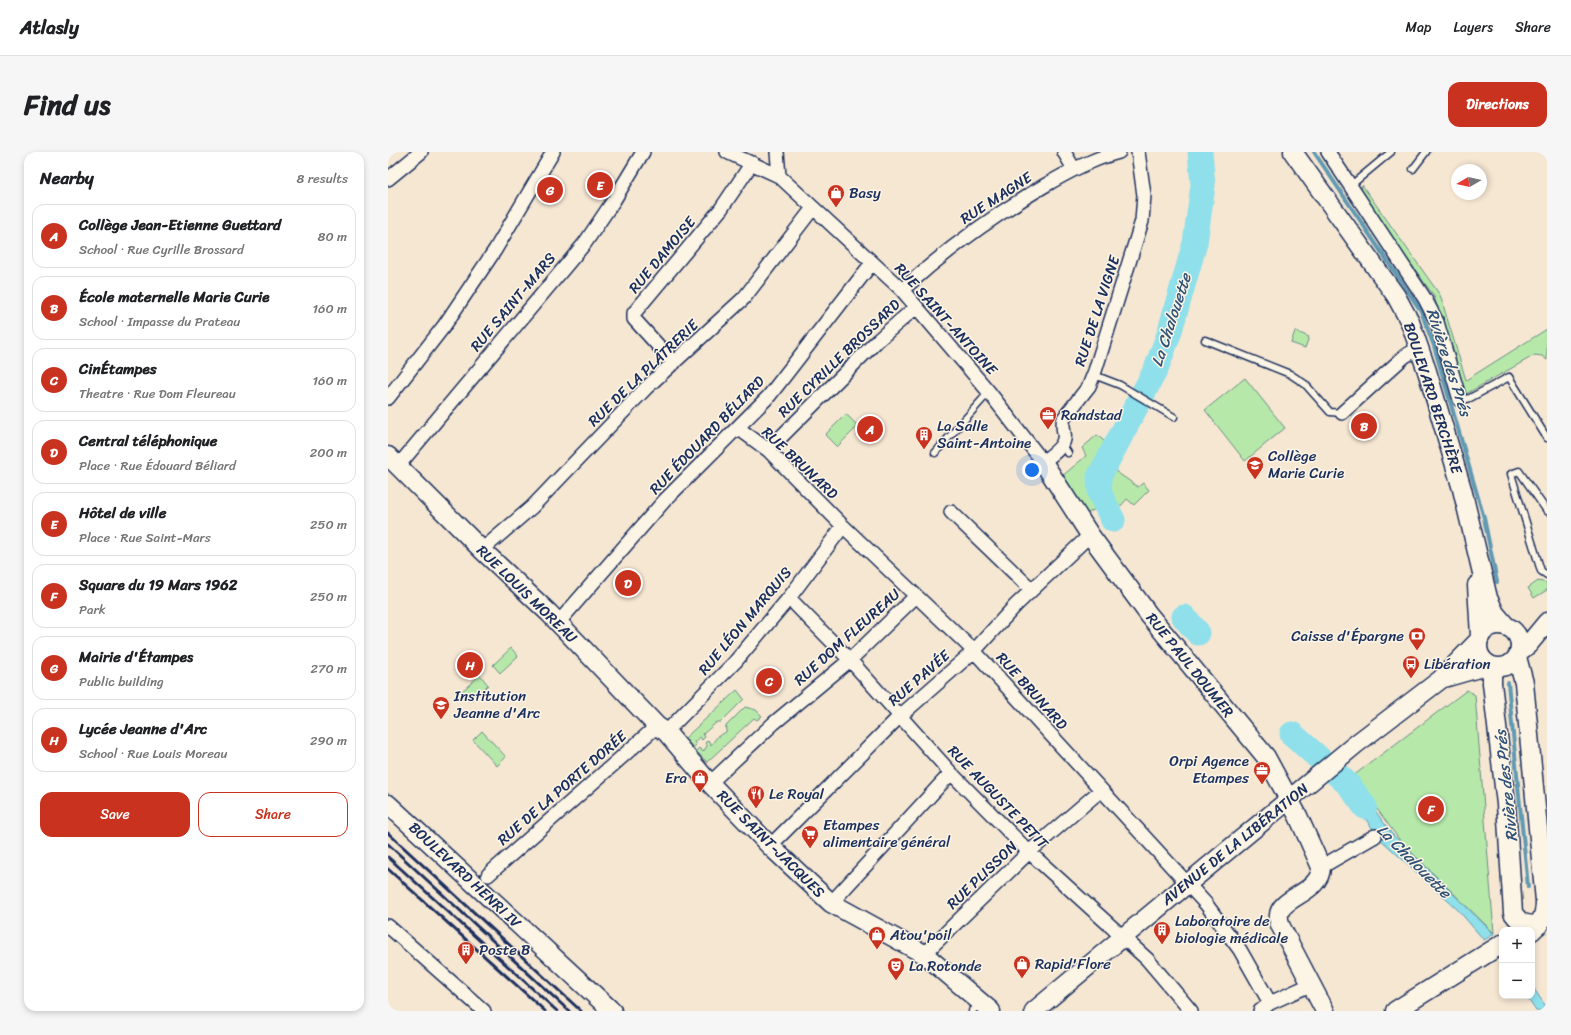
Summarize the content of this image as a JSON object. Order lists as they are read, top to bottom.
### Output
{
  "streets": {
    "main road": [
      "BOULEVARD BERCHÈRE",
      "RUE LOUIS MOREAU",
      "RUE PAUL DOUMER",
      "RUE SAINT-JACQUES",
      "AVENUE DE LA LIBÉRATION",
      "BOULEVARD HENRI IV"
    ],
    "street": [
      "RUE MAGNE",
      "RUE DAMOISE",
      "RUE SAINT-MARS",
      "RUE DE LA VIGNE",
      "RUE SAINT-ANTOINE",
      "RUE CYRILLE BROSSARD",
      "RUE DE LA PLÂTRERIE",
      "RUE ÉDOUARD BÉLIARD",
      "RUE BRUNARD",
      "RUE LÉON MARQUIS",
      "RUE DOM FLEUREAU",
      "RUE PAVÉE",
      "RUE DE LA PORTE DORÉE",
      "RUE AUGUSTE PETIT",
      "RUE PLISSON"
    ]
  },
  "crossings": [
    ["RUE MAGNE", "RUE SAINT-ANTOINE"],
    ["RUE DAMOISE", "RUE SAINT-ANTOINE"],
    ["RUE DAMOISE", "RUE DE LA PLÂTRERIE"],
    ["RUE SAINT-MARS", "RUE LOUIS MOREAU"],
    ["RUE DE LA VIGNE", "RUE SAINT-ANTOINE"],
    ["RUE DE LA VIGNE", "RUE PAUL DOUMER"],
    ["RUE SAINT-ANTOINE", "RUE CYRILLE BROSSARD"],
    ["RUE SAINT-ANTOINE", "RUE DE LA PLÂTRERIE"],
    ["RUE SAINT-ANTOINE", "RUE ÉDOUARD BÉLIARD"],
    ["RUE SAINT-ANTOINE", "RUE PAUL DOUMER"],
    ["RUE CYRILLE BROSSARD", "RUE BRUNARD"],
    ["RUE DE LA PLÂTRERIE", "RUE LOUIS MOREAU"],
    ["BOULEVARD BERCHÈRE", "AVENUE DE LA LIBÉRATION"],
    ["RUE ÉDOUARD BÉLIARD", "RUE BRUNARD"],
    ["RUE ÉDOUARD BÉLIARD", "RUE LOUIS MOREAU"],
    ["RUE BRUNARD", "RUE LÉON MARQUIS"],
    ["RUE BRUNARD", "RUE DOM FLEUREAU"],
    ["RUE BRUNARD", "RUE PAVÉE"],
    ["RUE BRUNARD", "AVENUE DE LA LIBÉRATION"],
    ["RUE BRUNARD", "RUE PLISSON"],
    ["RUE LOUIS MOREAU", "RUE LÉON MARQUIS"],
    ["RUE LOUIS MOREAU", "RUE DOM FLEUREAU"],
    ["RUE LOUIS MOREAU", "RUE DE LA PORTE DORÉE"],
    ["RUE LOUIS MOREAU", "RUE SAINT-JACQUES"],
    ["RUE LÉON MARQUIS", "RUE DE LA PORTE DORÉE"],
    ["RUE LÉON MARQUIS", "RUE AUGUSTE PETIT"],
    ["RUE DOM FLEUREAU", "RUE AUGUSTE PETIT"],
    ["RUE DOM FLEUREAU", "RUE SAINT-JACQUES"],
    ["RUE PAUL DOUMER", "RUE PAVÉE"],
    ["RUE PAUL DOUMER", "AVENUE DE LA LIBÉRATION"],
    ["RUE PAVÉE", "RUE AUGUSTE PETIT"],
    ["RUE PAVÉE", "RUE SAINT-JACQUES"],
    ["RUE AUGUSTE PETIT", "AVENUE DE LA LIBÉRATION"],
    ["RUE AUGUSTE PETIT", "RUE PLISSON"],
    ["RUE SAINT-JACQUES", "RUE PLISSON"]
  ],
  "water": ["La Chalouette", "Rivière des Prés"],
  "places": {
    "shop": [
      "Basy",
      "Era",
      "Atou'poil",
      "Rapid'Flore"
    ],
    "office": ["Randstad", "Orpi Agence Etampes"],
    "building": ["La Salle Saint-Antoine", "Laboratoire de biologie médicale", "Poste B"],
    "school or university": ["Collège Marie Curie", "Institution Jeanne d'Arc"],
    "bank": ["Caisse d'Épargne"],
    "bus stop": ["Libération"],
    "restaurant": ["Le Royal"],
    "supermarket": ["Etampes alimentaire général"],
    "theatre": ["La Rotonde"]
  },
  "north": "left",
  "page": {
    "header": "Atlasly",
    "nav": ["Map", "Layers", "Share"],
    "title": "Find us",
    "buttons": [
      "Directions",
      ["Save", "Share"]
    ],
    "heading": ["Nearby", "8 results"],
    "pins": [
      "E",
      "G",
      "B",
      "A",
      "D",
      "H",
      "C",
      "F"
    ],
    "list": [
      {
        "mark": "A",
        "name": "Collège Jean-Etienne Guettard",
        "note": "School · Rue Cyrille Brossard",
        "value": "80 m"
      },
      {
        "mark": "B",
        "name": "École maternelle Marie Curie",
        "note": "School · Impasse du Prateau",
        "value": "160 m"
      },
      {
        "mark": "C",
        "name": "CinÉtampes",
        "note": "Theatre · Rue Dom Fleureau",
        "value": "160 m"
      },
      {
        "mark": "D",
        "name": "Central téléphonique",
        "note": "Place · Rue Édouard Béliard",
        "value": "200 m"
      },
      {
        "mark": "E",
        "name": "Hôtel de ville",
        "note": "Place · Rue Saint-Mars",
        "value": "250 m"
      },
      {
        "mark": "F",
        "name": "Square du 19 Mars 1962",
        "note": "Park",
        "value": "250 m"
      },
      {
        "mark": "G",
        "name": "Mairie d'Étampes",
        "note": "Public building",
        "value": "270 m"
      },
      {
        "mark": "H",
        "name": "Lycée Jeanne d'Arc",
        "note": "School · Rue Louis Moreau",
        "value": "290 m"
      }
    ],
    "map_buttons": ["+", "−"]
  }
}
